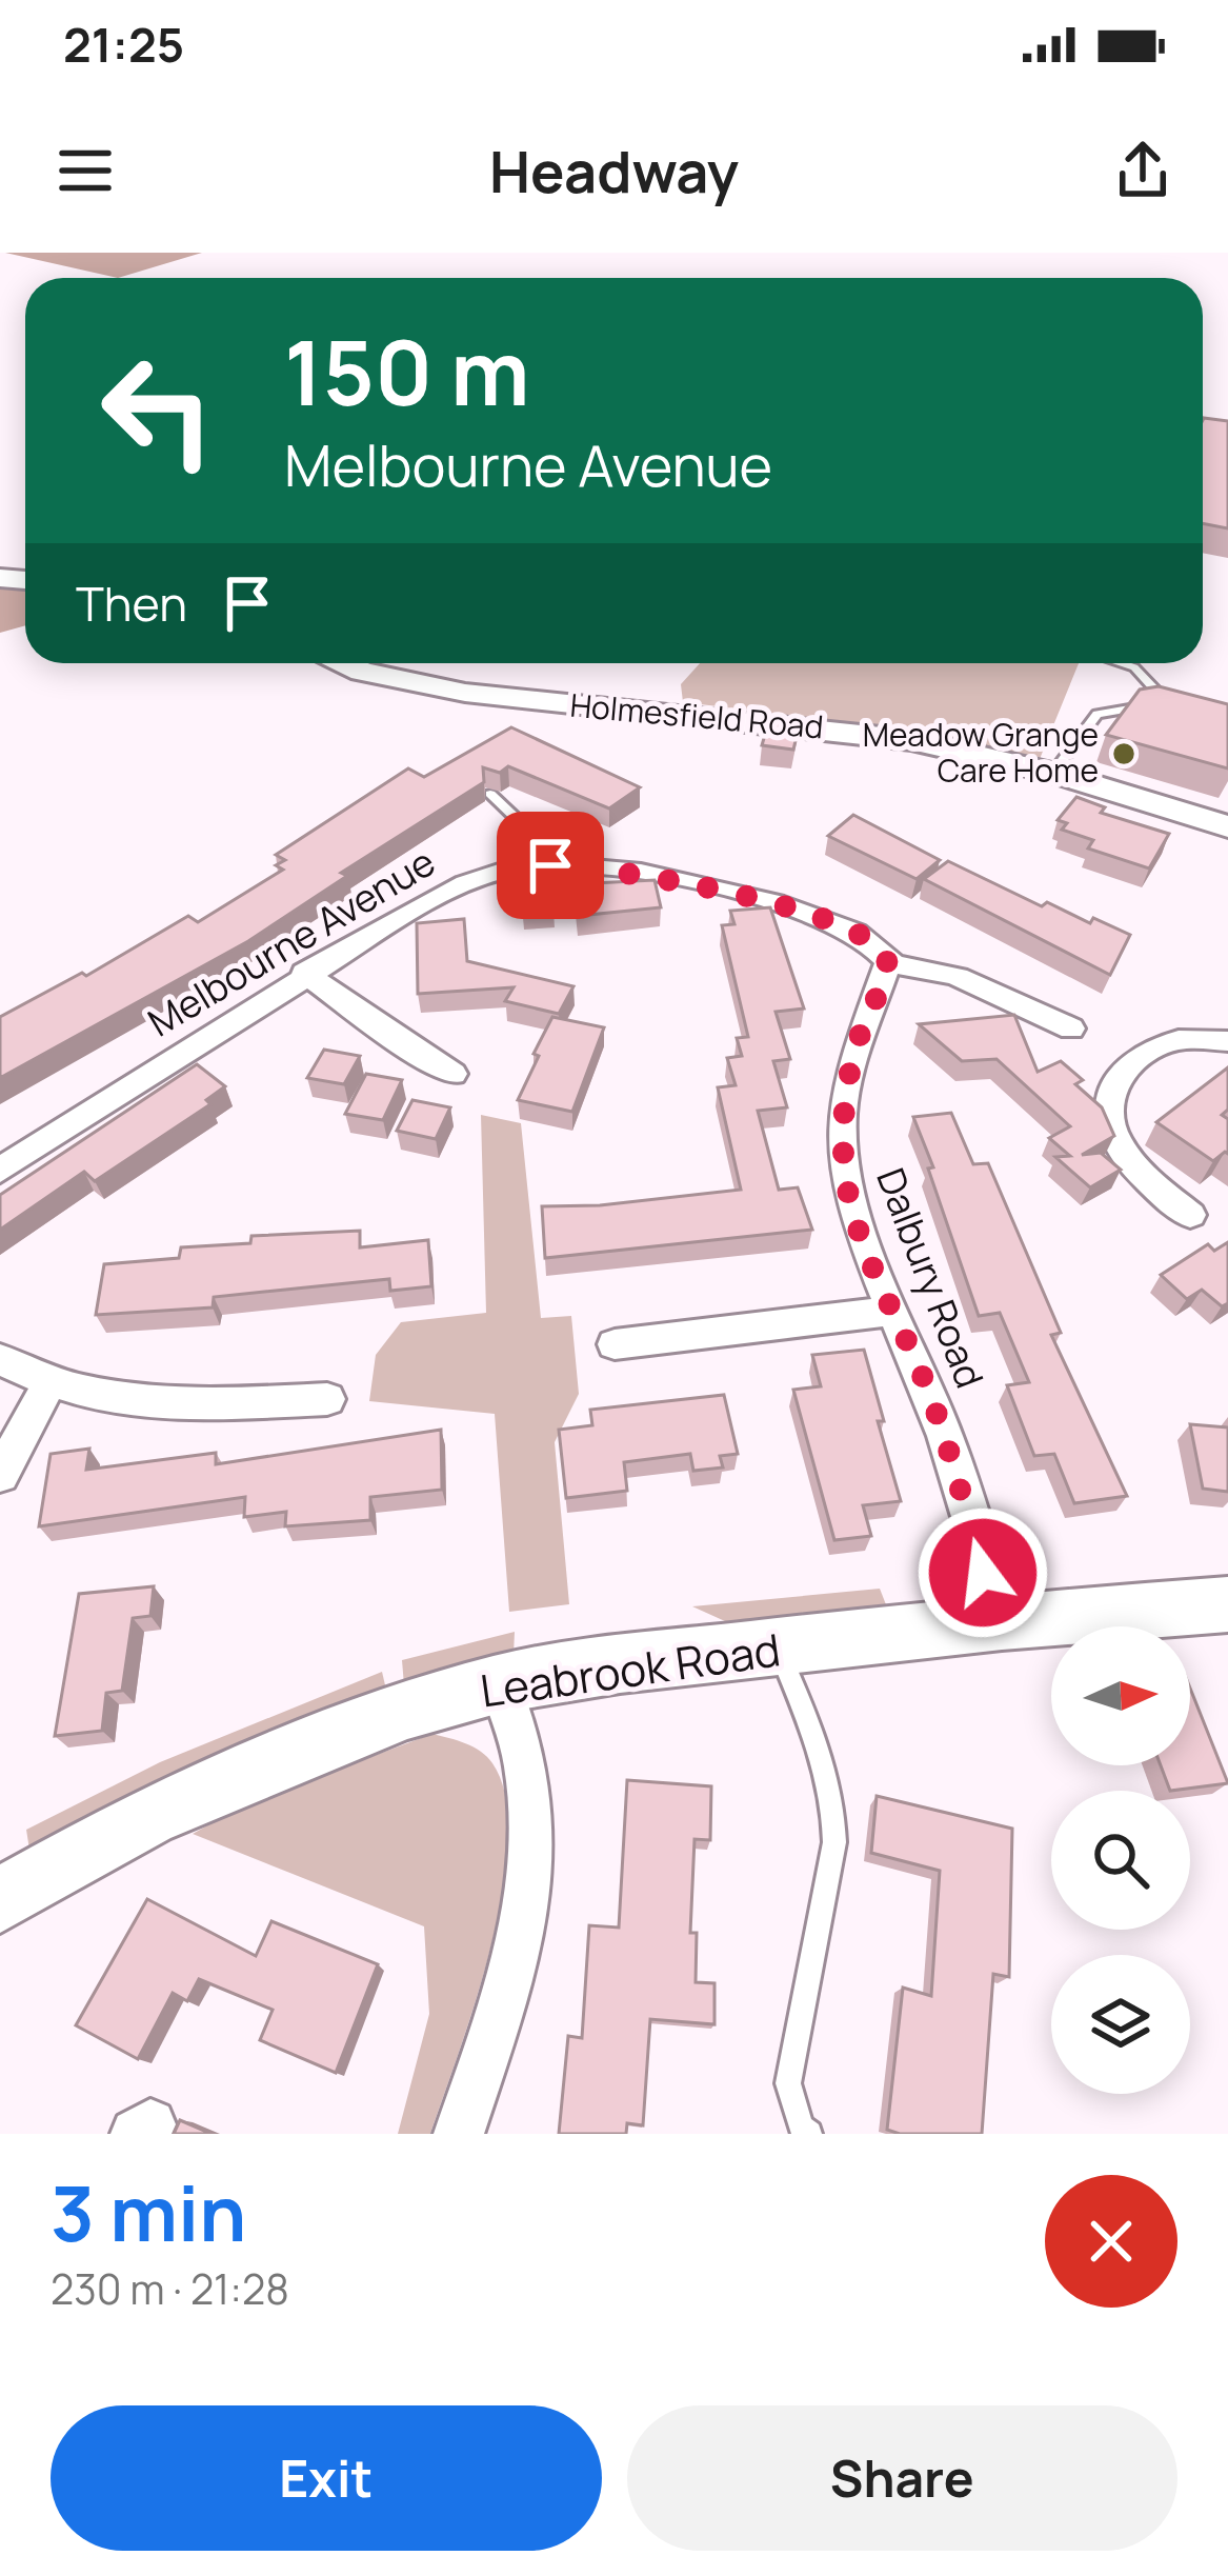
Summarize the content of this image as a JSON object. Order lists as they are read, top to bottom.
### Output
{
  "streets": {
    "main road": ["Holmesfield Road", "Leabrook Road"],
    "street": ["Melbourne Avenue", "Dalbury Road"]
  },
  "crossings": [
    ["Melbourne Avenue", "Dalbury Road"],
    ["Dalbury Road", "Leabrook Road"]
  ],
  "places": ["Meadow Grange Care Home"],
  "north": "right",
  "page": {
    "status": "21:25",
    "header": "Headway",
    "turn": ["150 m", "Melbourne Avenue"],
    "then": "Then",
    "heading": ["3 min", "230 m · 21:28"],
    "buttons": ["Exit", "Share"]
  }
}
